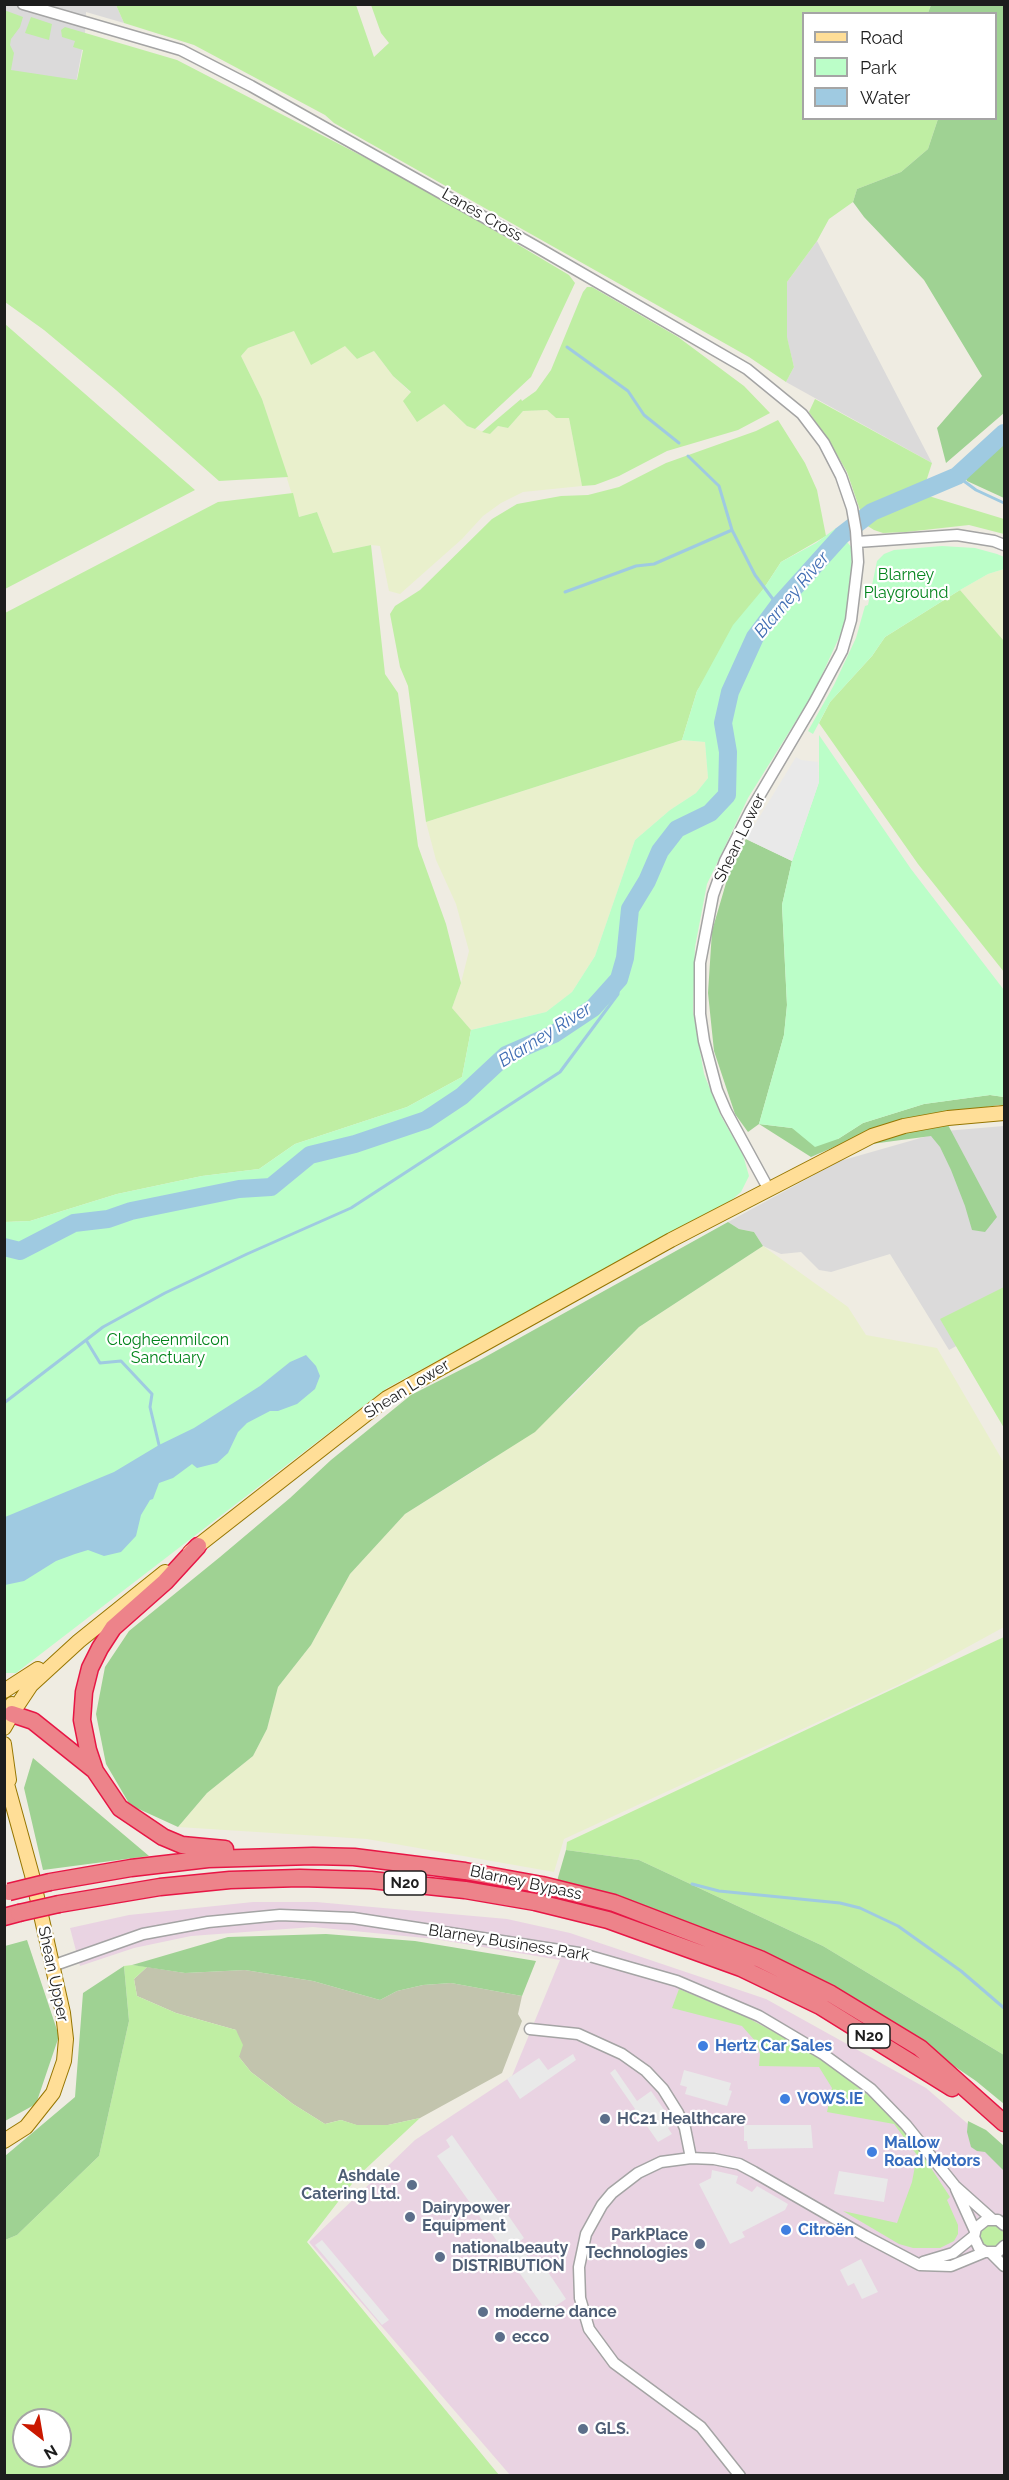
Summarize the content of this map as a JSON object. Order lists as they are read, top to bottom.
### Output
{
  "streets": {
    "highway": ["N20", "Blarney Bypass"],
    "main road": ["Shean Lower", "Shean Upper"],
    "street": ["Lanes Cross", "Blarney Business Park"]
  },
  "crossings": [
    ["Lanes Cross", "Shean Lower"],
    ["Shean Lower", "Shean Upper"],
    ["Blarney Business Park", "Shean Upper"]
  ],
  "water": ["Blarney River"],
  "parks": ["Blarney Playground", "Clogheenmilcon Sanctuary"],
  "places": [
    "Hertz Car Sales",
    "VOWS.IE",
    "HC21 Healthcare",
    "Mallow Road Motors",
    "Ashdale Catering Ltd.",
    "Dairypower Equipment",
    "Citroën",
    "ParkPlace Technologies",
    "nationalbeauty DISTRIBUTION",
    "moderne dance",
    "ecco",
    "GLS."
  ],
  "legend": ["Road", "Park", "Water"],
  "north": "bottom right"
}
